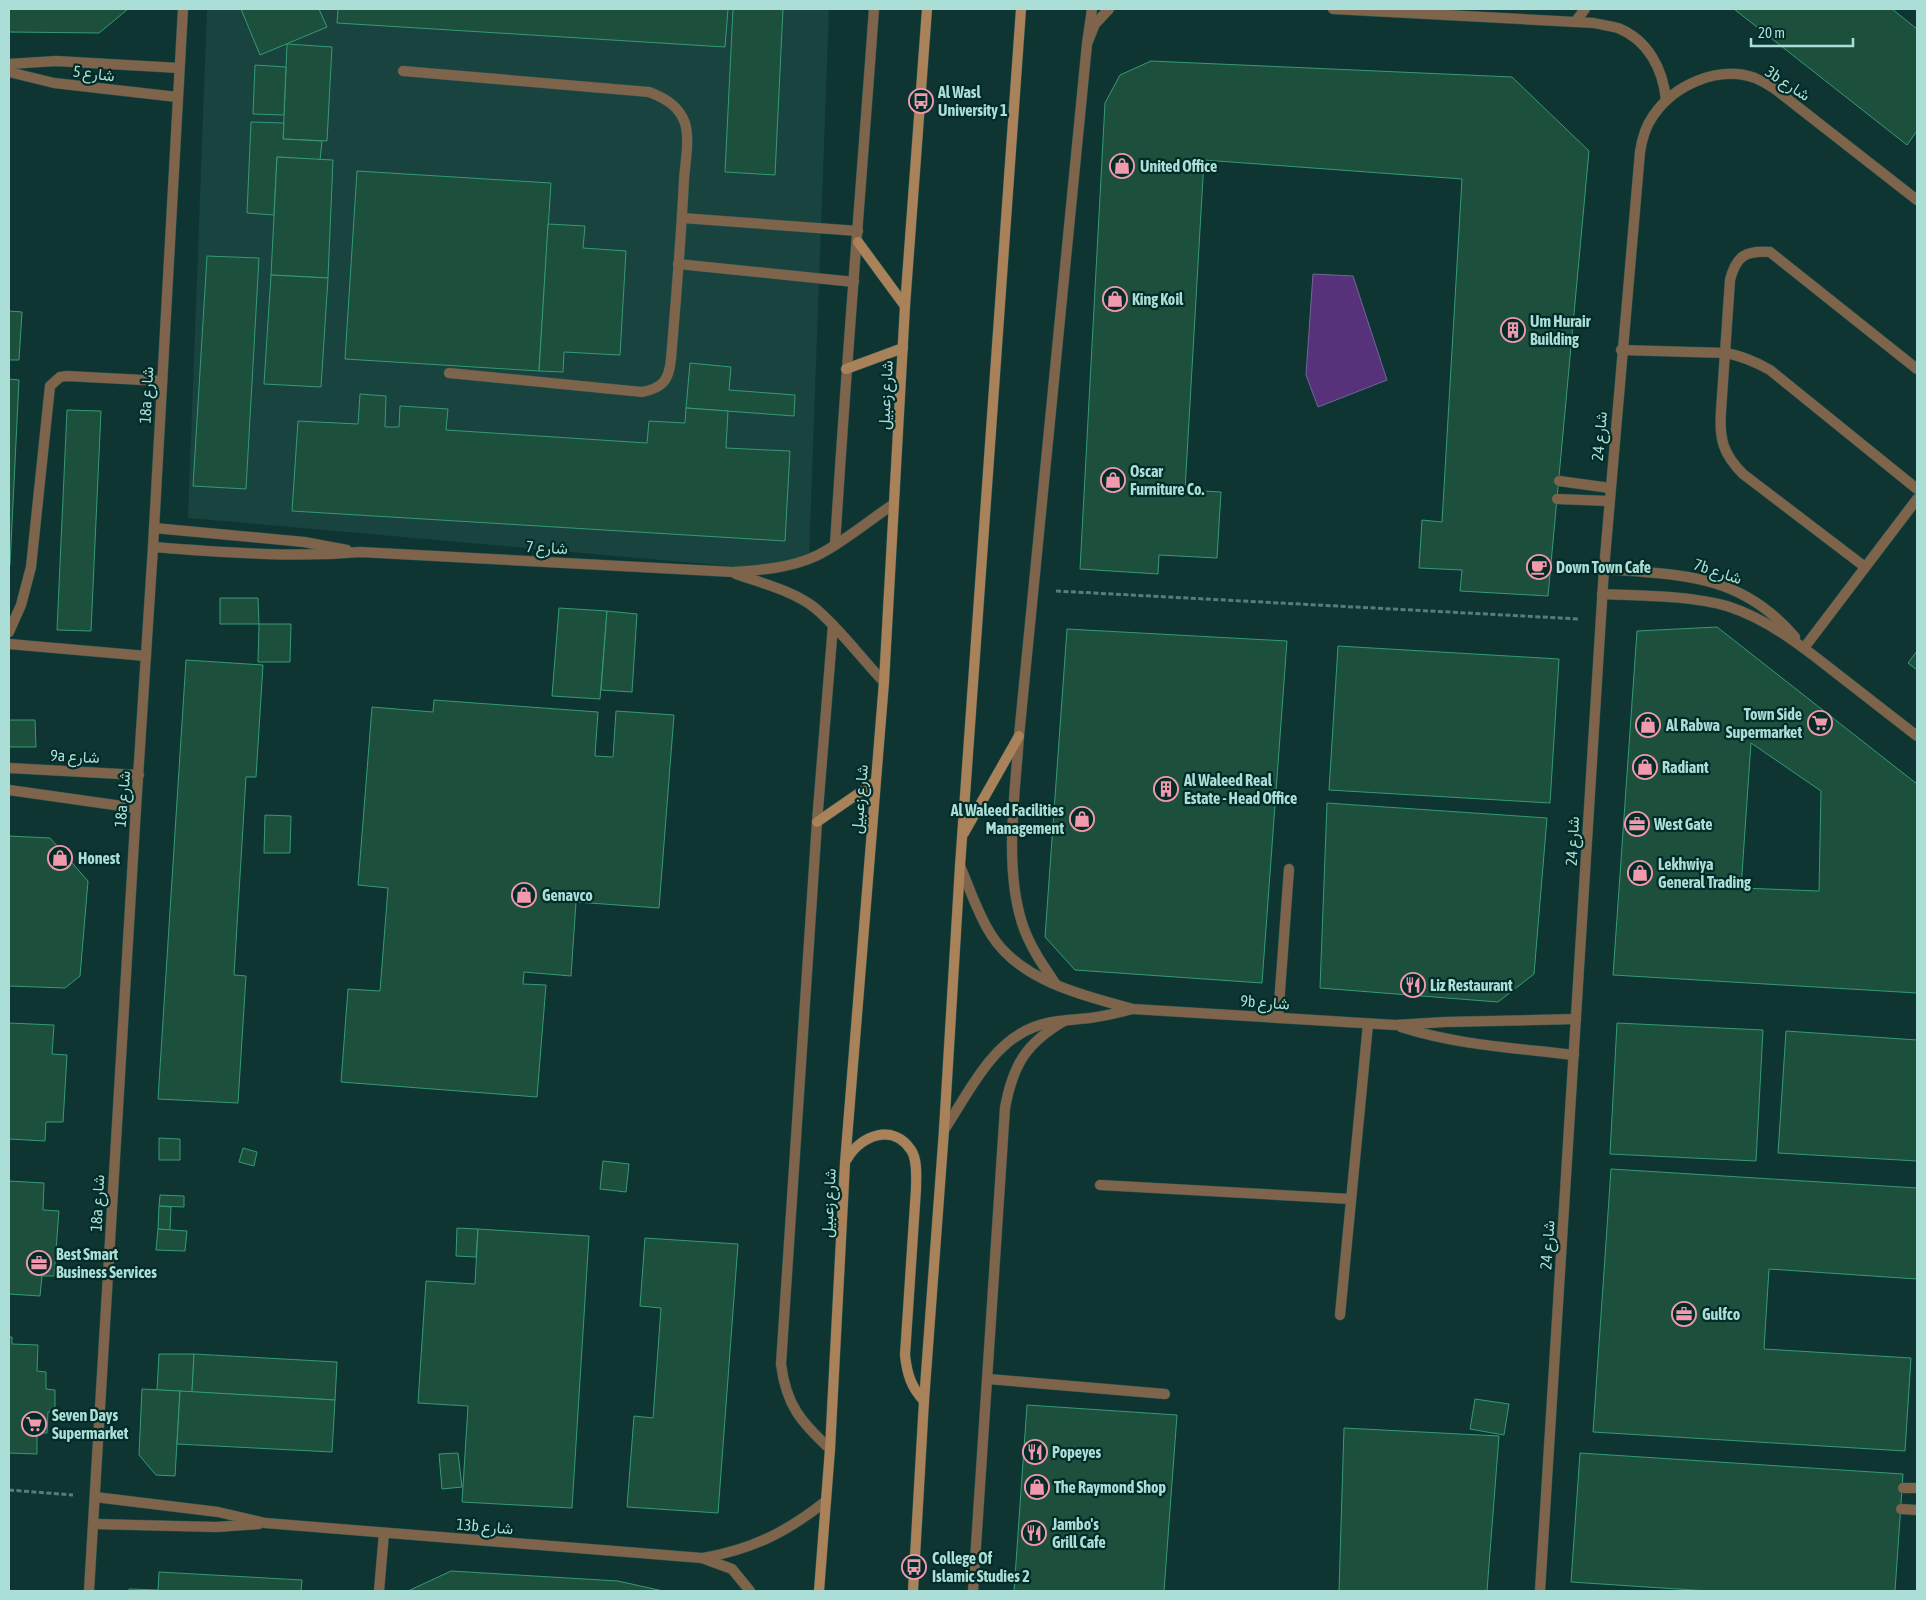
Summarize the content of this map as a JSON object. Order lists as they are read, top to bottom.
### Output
{
  "streets": {
    "main road": ["شارع زعبيل"],
    "street": [
      "شارع 5",
      "3b شارع",
      "18a شارع",
      "شارع 24",
      "شارع 7",
      "7b شارع",
      "9a شارع",
      "9b شارع",
      "13b شارع"
    ]
  },
  "crossings": [
    ["شارع 5", "18a شارع"],
    ["3b شارع", "شارع 24"],
    ["18a شارع", "شارع 7"],
    ["18a شارع", "9a شارع"],
    ["18a شارع", "13b شارع"],
    ["شارع زعبيل", "شارع 7"],
    ["شارع زعبيل", "13b شارع"],
    ["شارع 24", "7b شارع"],
    ["شارع 24", "9b شارع"]
  ],
  "places": {
    "bus stop": ["Al Wasl University 1", "College Of Islamic Studies 2"],
    "shop": [
      "United Office",
      "King Koil",
      "Oscar Furniture Co.",
      "Al Rabwa",
      "Radiant",
      "Al Waleed Facilities Management",
      "Honest",
      "Lekhwiya General Trading",
      "Genavco",
      "The Raymond Shop"
    ],
    "building": ["Um Hurair Building", "Al Waleed Real Estate - Head Office"],
    "cafe": ["Down Town Cafe"],
    "supermarket": ["Town Side Supermarket", "Seven Days Supermarket"],
    "office": ["West Gate", "Best Smart Business Services", "Gulfco"],
    "restaurant": ["Liz Restaurant", "Popeyes", "Jambo's Grill Cafe"]
  },
  "scale_bar": "20 m"
}
